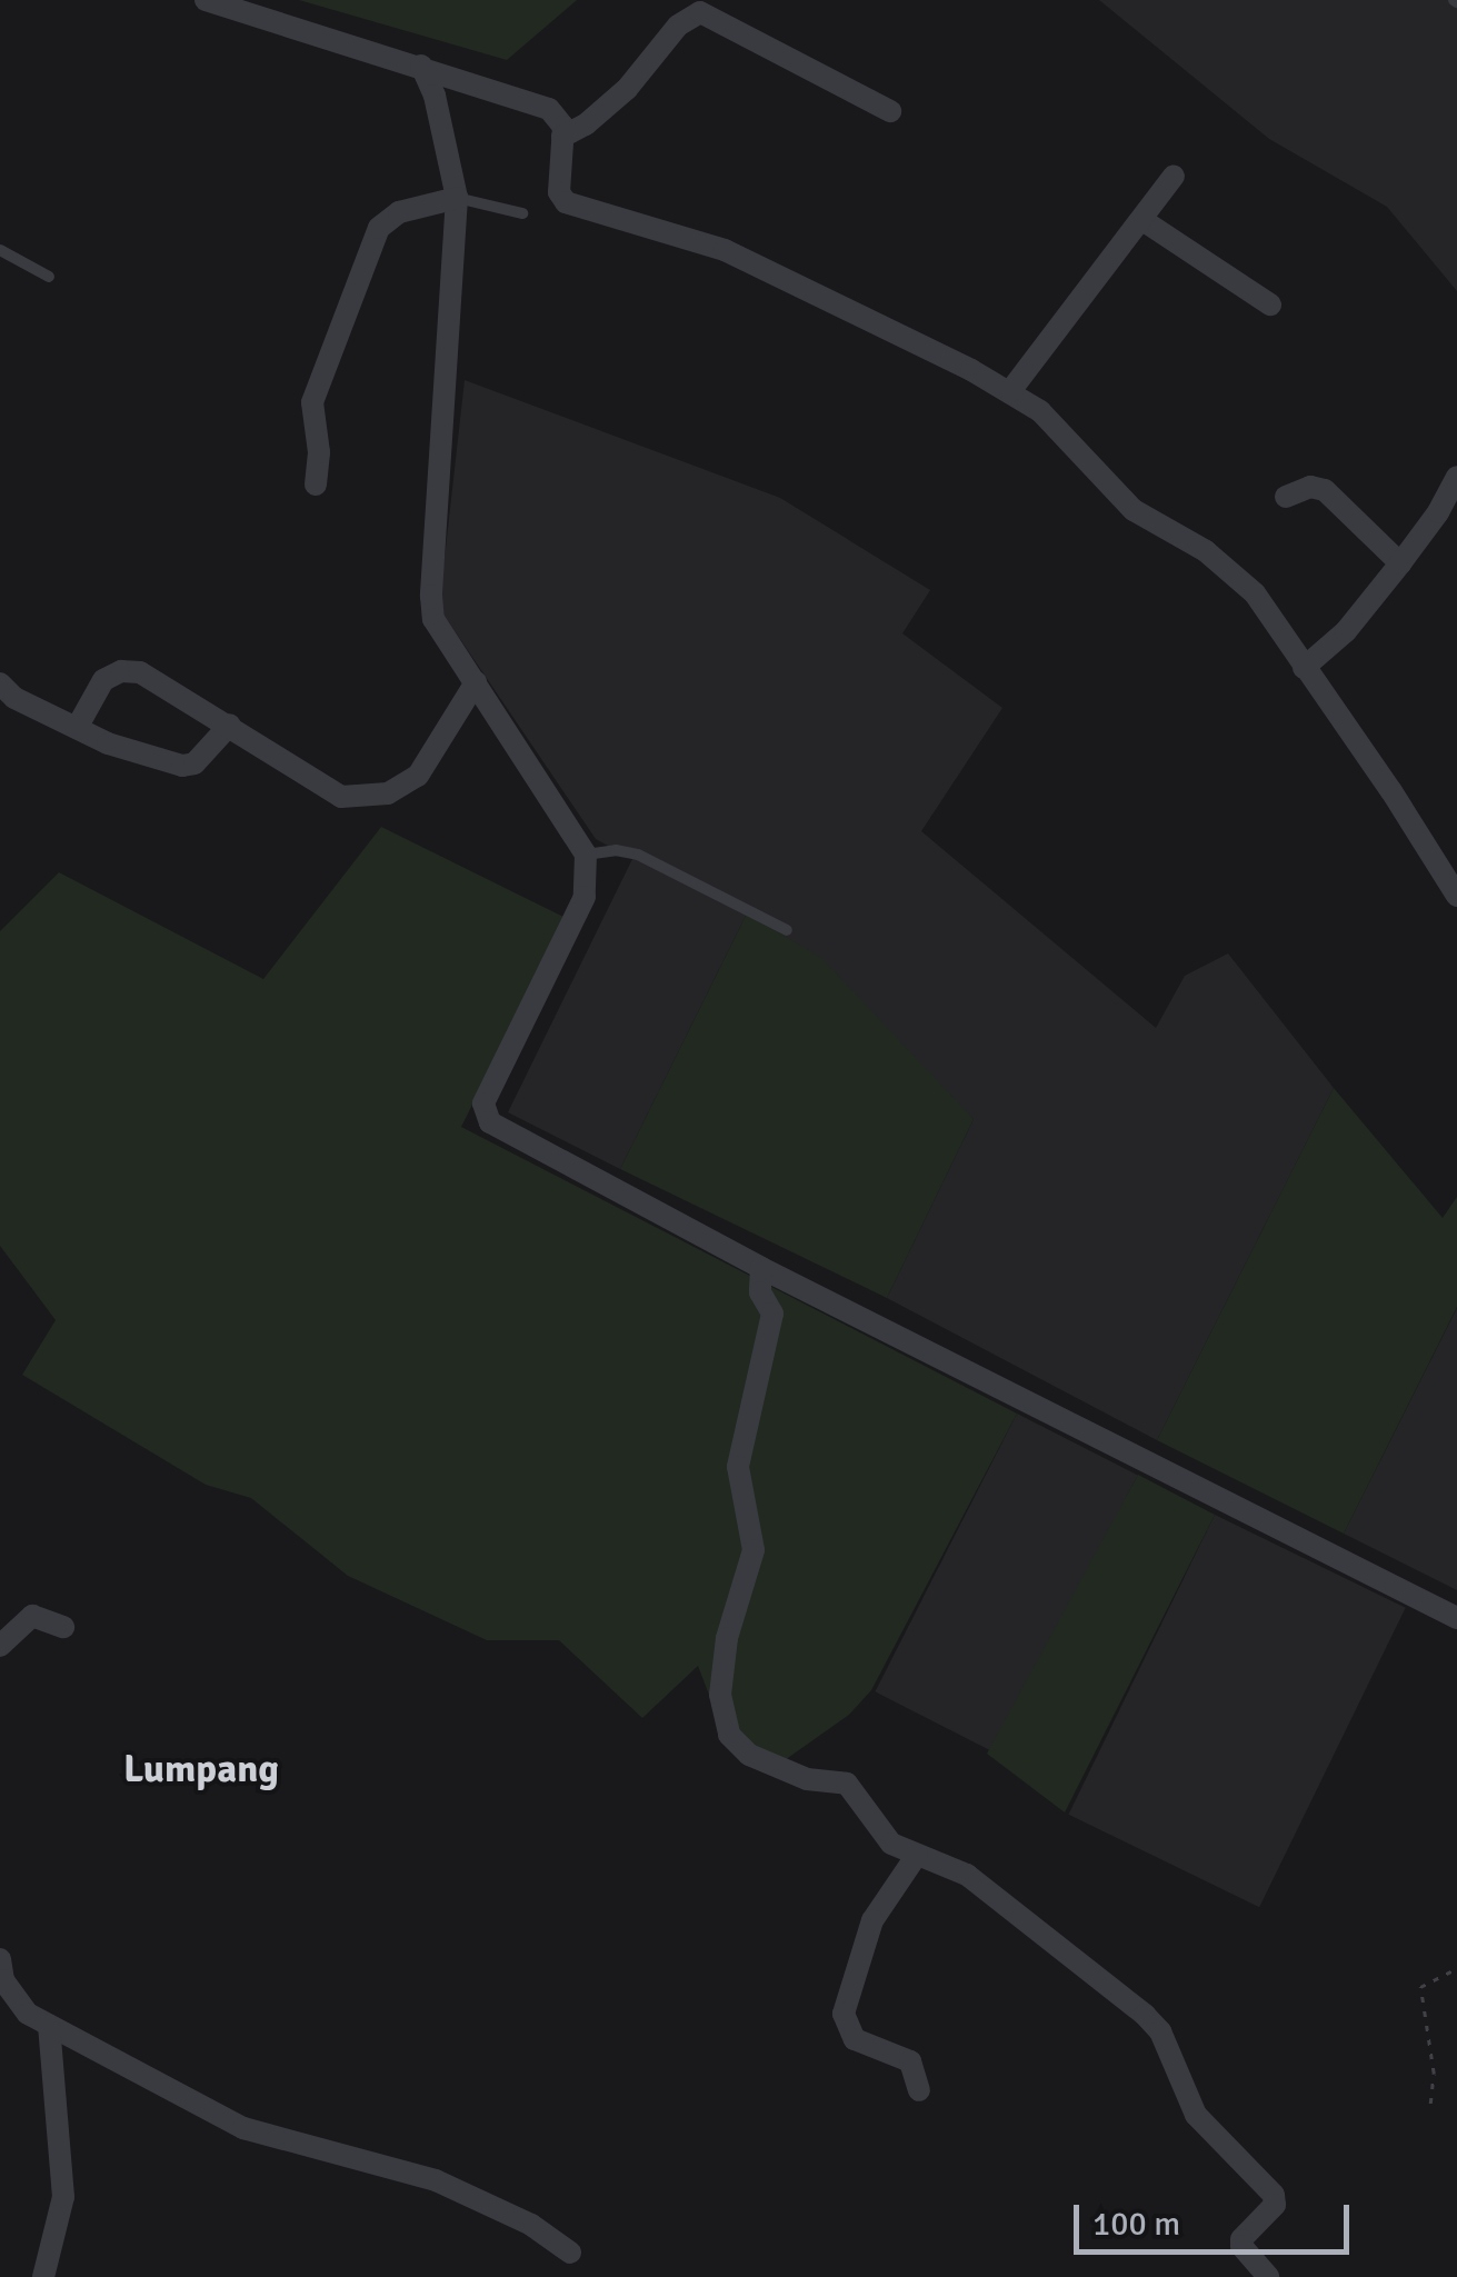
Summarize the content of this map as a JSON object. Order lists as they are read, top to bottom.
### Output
{
  "districts": ["Lumpang"],
  "scale_bar": "100 m"
}
